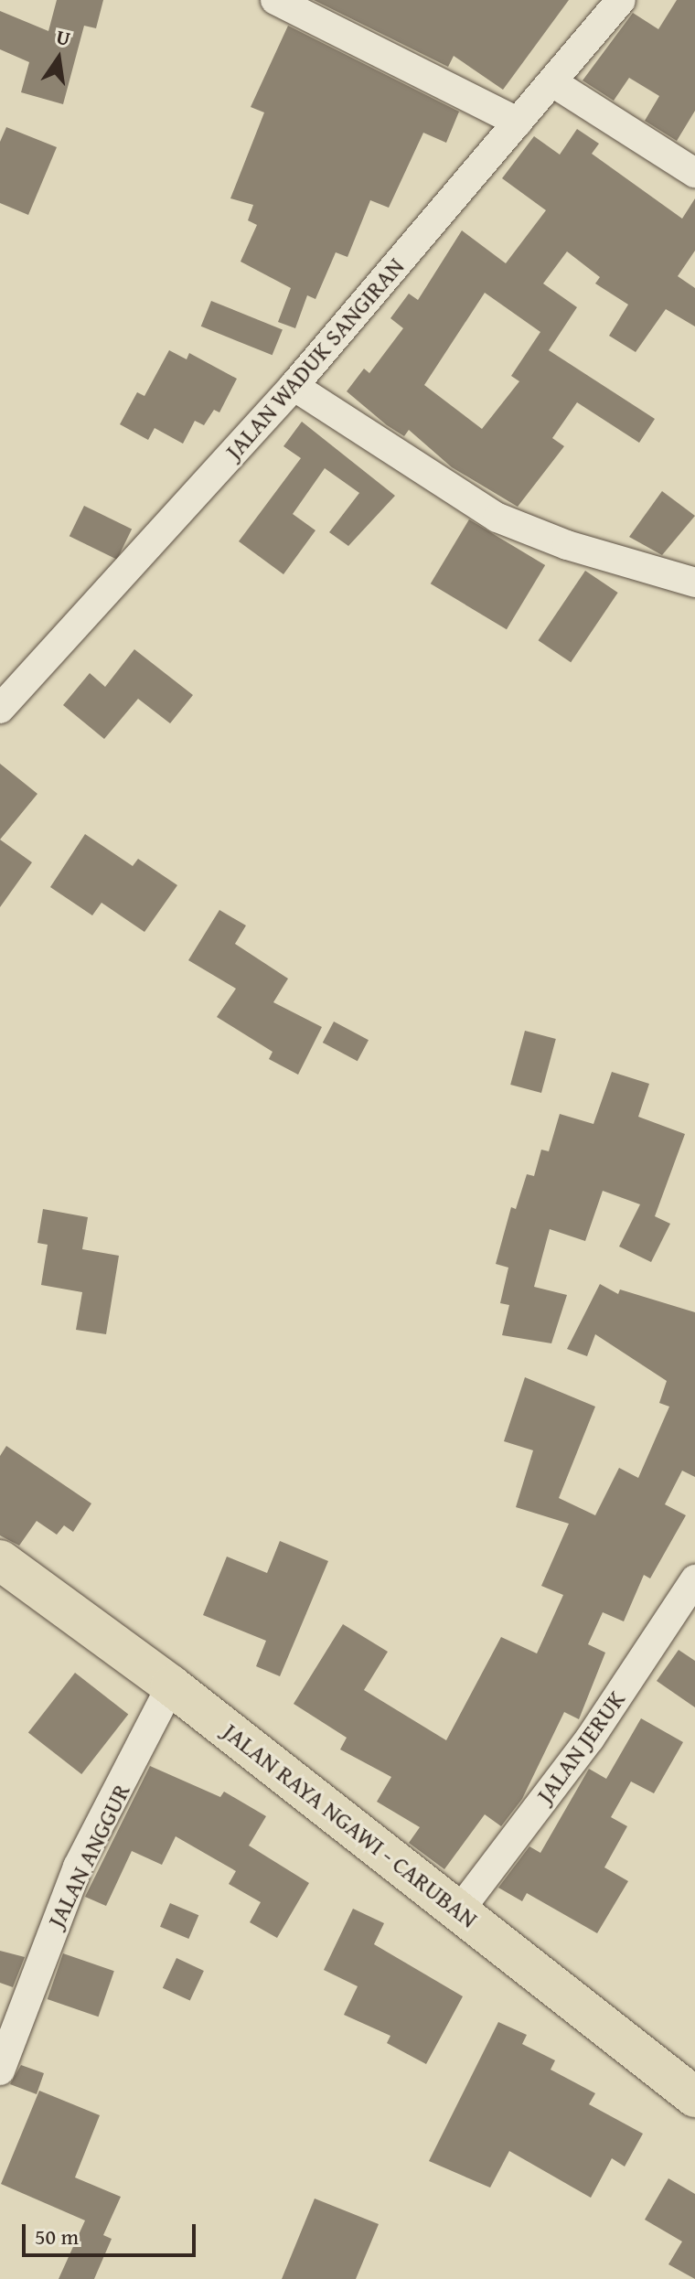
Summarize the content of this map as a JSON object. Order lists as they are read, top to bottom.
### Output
{
  "streets": {
    "highway": ["JALAN RAYA NGAWI - CARUBAN"],
    "street": ["JALAN WADUK SANGIRAN", "JALAN JERUK", "JALAN ANGGUR"]
  },
  "crossings": [
    ["JALAN JERUK", "JALAN RAYA NGAWI - CARUBAN"],
    ["JALAN RAYA NGAWI - CARUBAN", "JALAN ANGGUR"]
  ],
  "scale_bar": "50 m",
  "north": "top"
}
